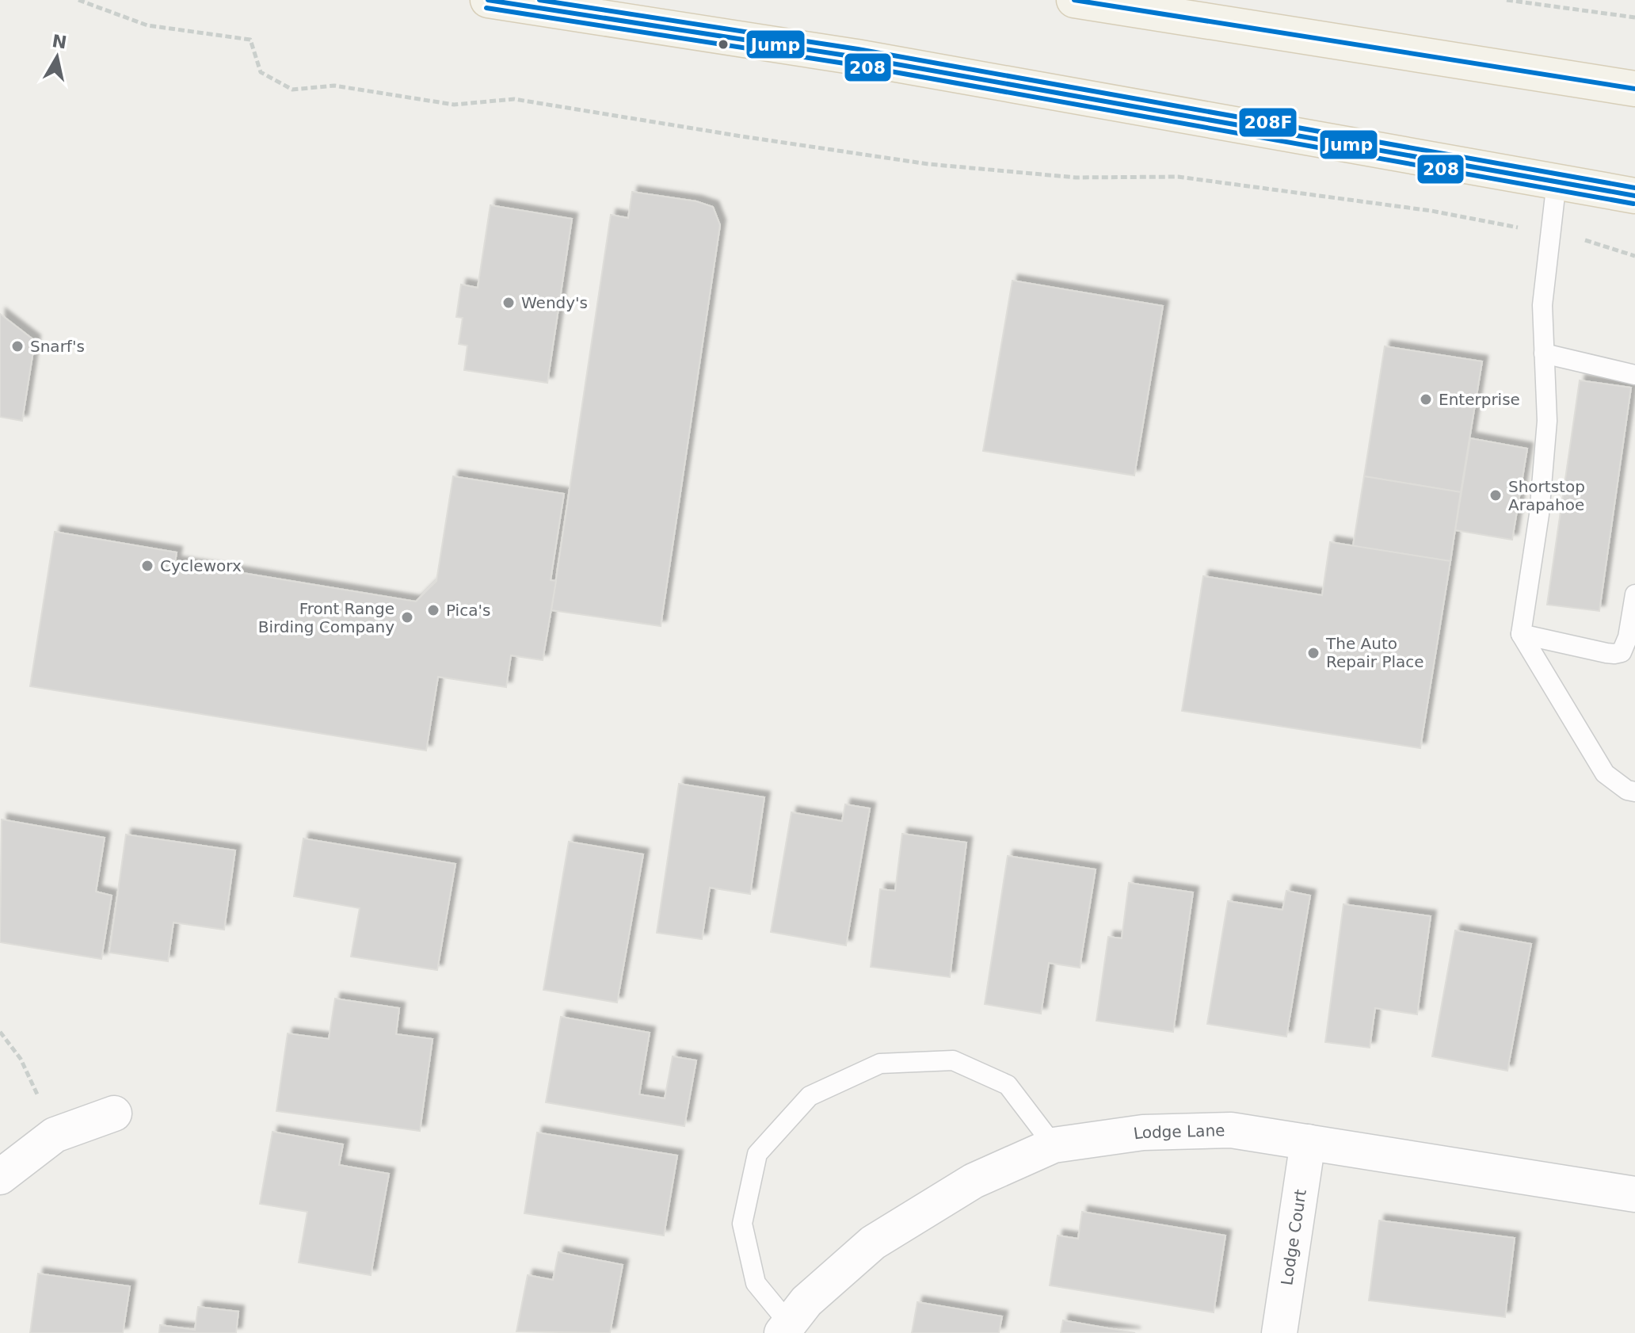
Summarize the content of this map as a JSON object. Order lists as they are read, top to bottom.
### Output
{
  "streets": {
    "street": ["Lodge Lane", "Lodge Court"]
  },
  "crossings": [
    ["Lodge Lane", "Lodge Court"]
  ],
  "places": [
    "Wendy's",
    "Snarf's",
    "Enterprise",
    "Shortstop Arapahoe",
    "Cycleworx",
    "Pica's",
    "Front Range Birding Company",
    "The Auto Repair Place"
  ],
  "lines": ["transit line Jump", "transit line 208F", "transit line 208"],
  "north": "top"
}
